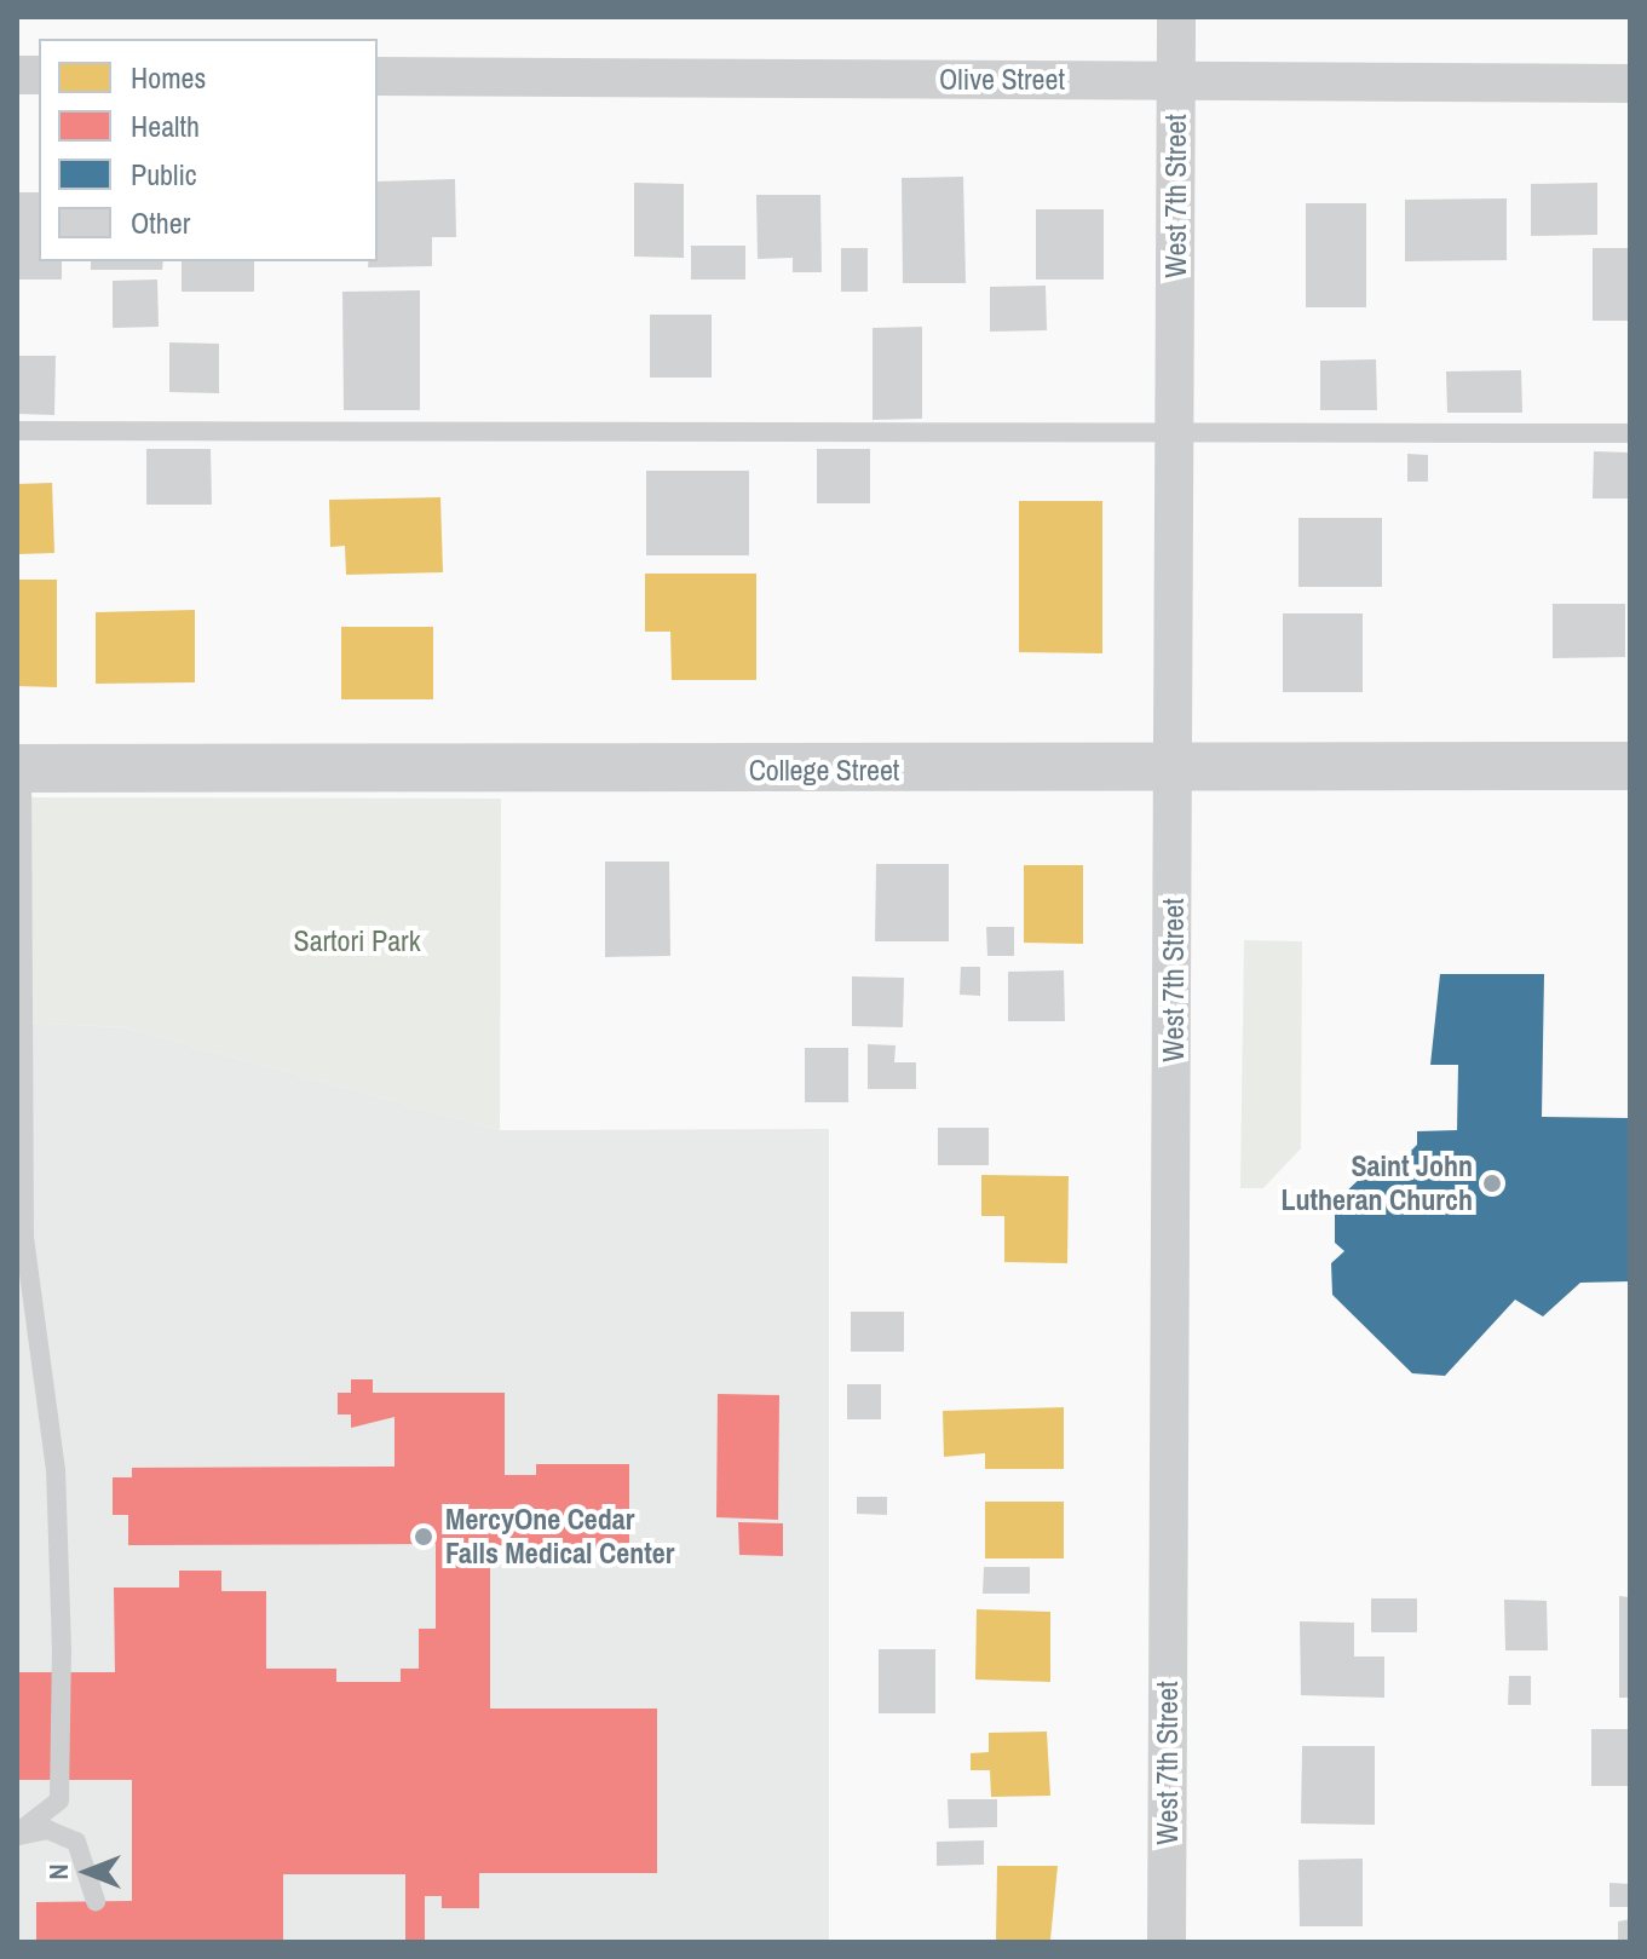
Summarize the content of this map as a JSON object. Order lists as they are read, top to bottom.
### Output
{
  "streets": {
    "street": ["Olive Street", "West 7th Street", "College Street"]
  },
  "crossings": [
    ["Olive Street", "West 7th Street"],
    ["West 7th Street", "College Street"]
  ],
  "parks": ["Sartori Park"],
  "places": ["Saint John Lutheran Church", "MercyOne Cedar Falls Medical Center"],
  "legend": [
    "Homes",
    "Health",
    "Public",
    "Other"
  ],
  "north": "left"
}
